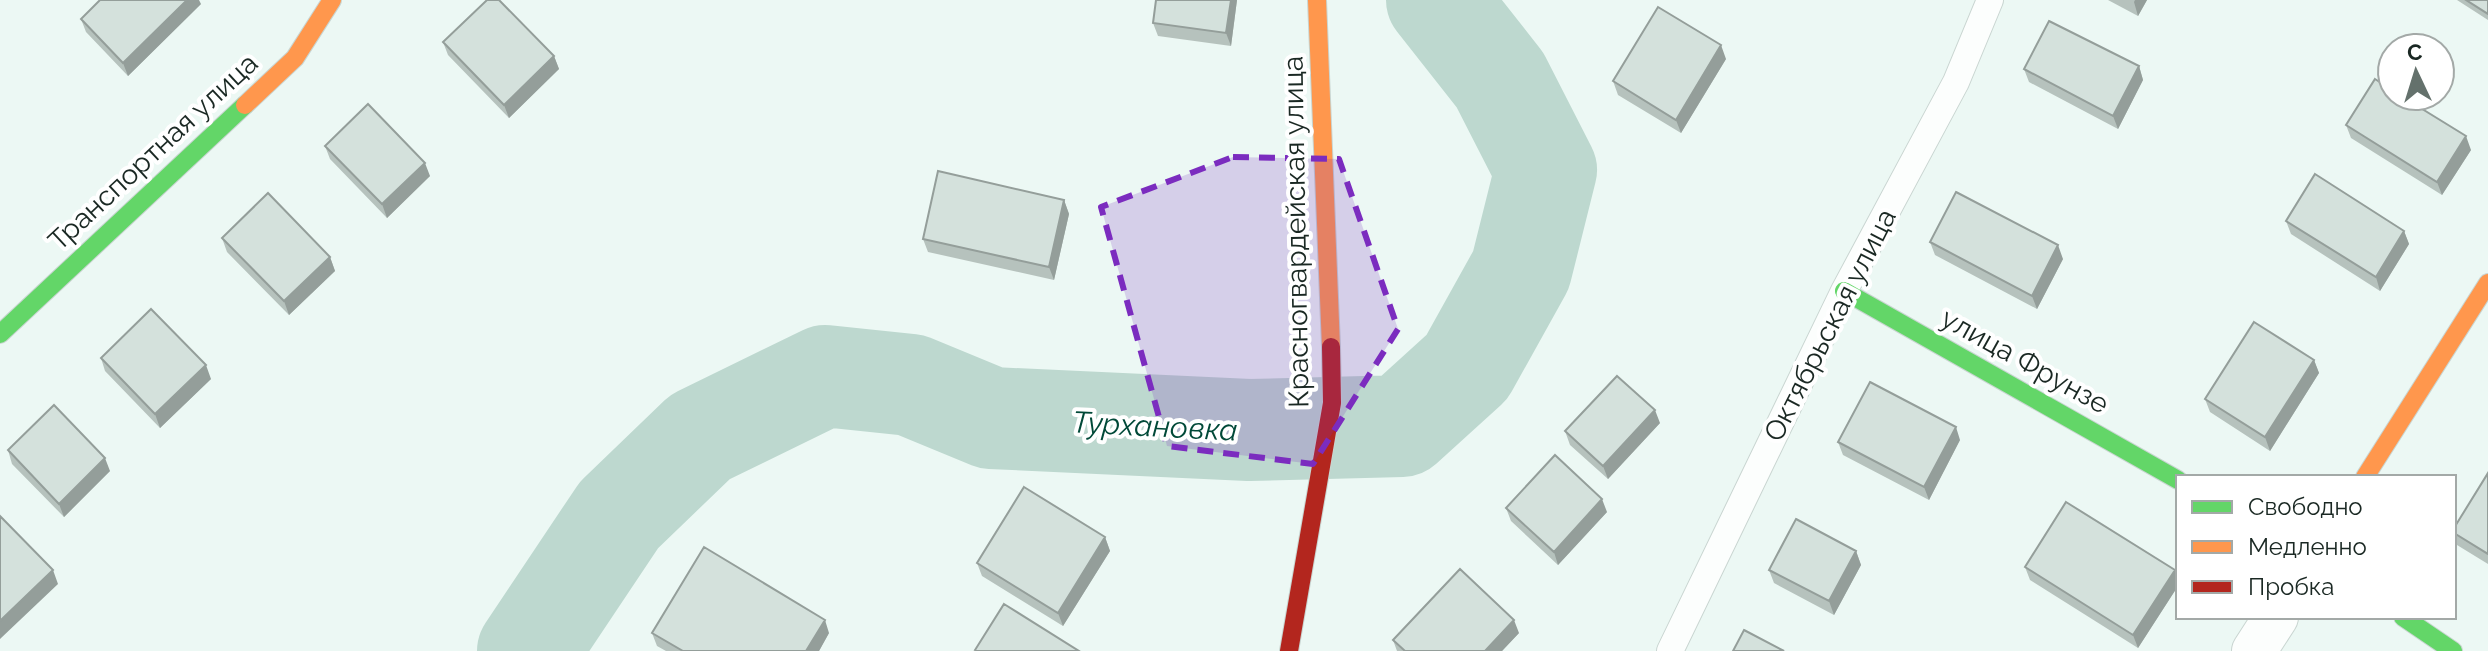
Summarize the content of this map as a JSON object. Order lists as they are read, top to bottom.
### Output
{
  "streets": {
    "street": ["Транспортная улица", "Красногвардейская улица", "улица Фрунзе"],
    "lane": ["Октябрьская улица"]
  },
  "crossings": [
    ["Октябрьская улица", "улица Фрунзе"]
  ],
  "water": ["Турхановка"],
  "legend": ["Свободно", "Медленно", "Пробка"],
  "north": "top"
}
